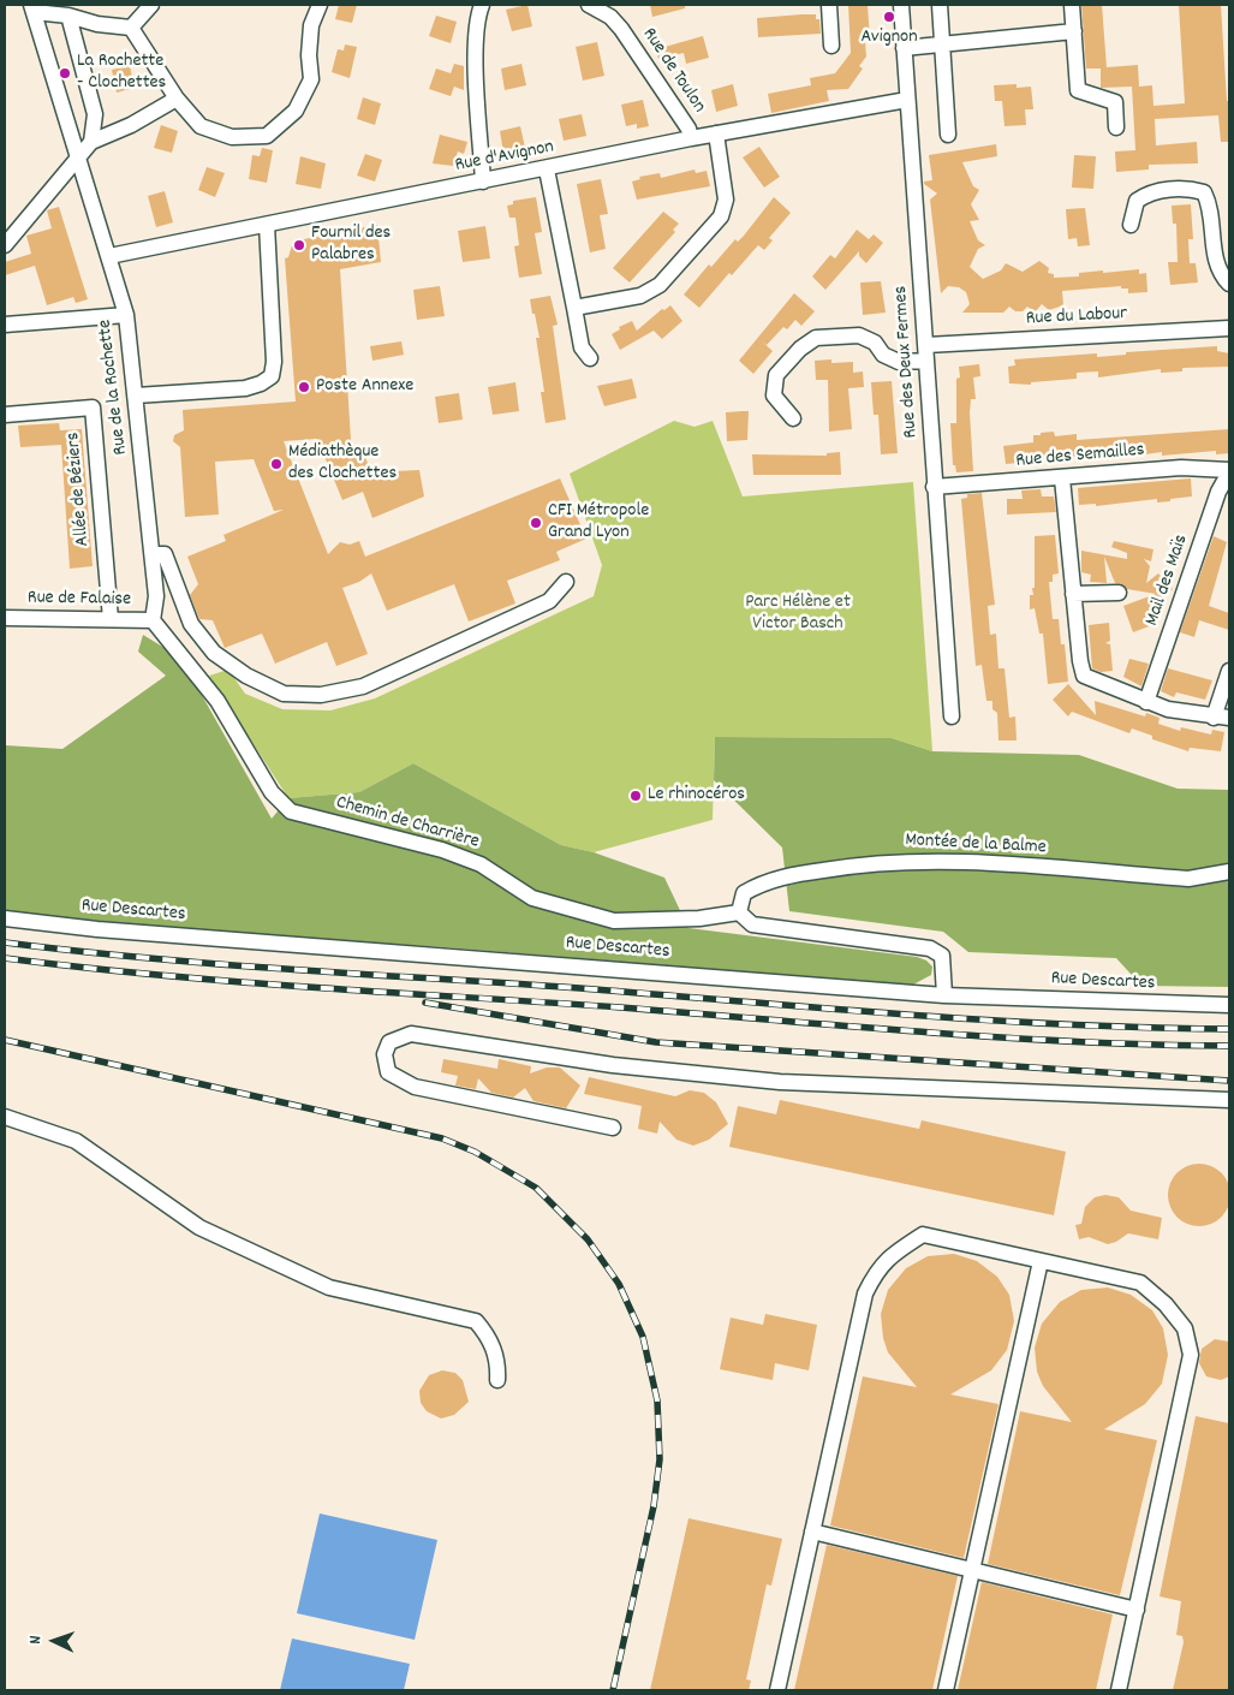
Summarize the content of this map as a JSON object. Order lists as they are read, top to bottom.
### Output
{
  "streets": {
    "street": [
      "Rue de Toulon",
      "Rue d'Avignon",
      "Rue du Labour",
      "Rue des Deux Fermes",
      "Rue de la Rochette",
      "Rue des Semailles",
      "Allée de Béziers",
      "Mail des Maïs",
      "Rue de Falaise",
      "Chemin de Charrière",
      "Montée de la Balme",
      "Rue Descartes"
    ]
  },
  "crossings": [
    ["Rue de Toulon", "Rue d'Avignon"],
    ["Rue d'Avignon", "Rue des Deux Fermes"],
    ["Rue d'Avignon", "Rue de la Rochette"],
    ["Rue du Labour", "Rue des Deux Fermes"],
    ["Rue des Deux Fermes", "Rue des Semailles"],
    ["Rue de la Rochette", "Rue de Falaise"],
    ["Rue de la Rochette", "Chemin de Charrière"],
    ["Rue des Semailles", "Mail des Maïs"],
    ["Allée de Béziers", "Rue de Falaise"],
    ["Rue de Falaise", "Chemin de Charrière"],
    ["Chemin de Charrière", "Montée de la Balme"]
  ],
  "parks": ["Parc Hélène et Victor Basch"],
  "places": [
    "Avignon",
    "La Rochette - Clochettes",
    "Fournil des Palabres",
    "Poste Annexe",
    "Médiathèque des Clochettes",
    "CFI Métropole Grand Lyon",
    "Le rhinocéros"
  ],
  "north": "left"
}
